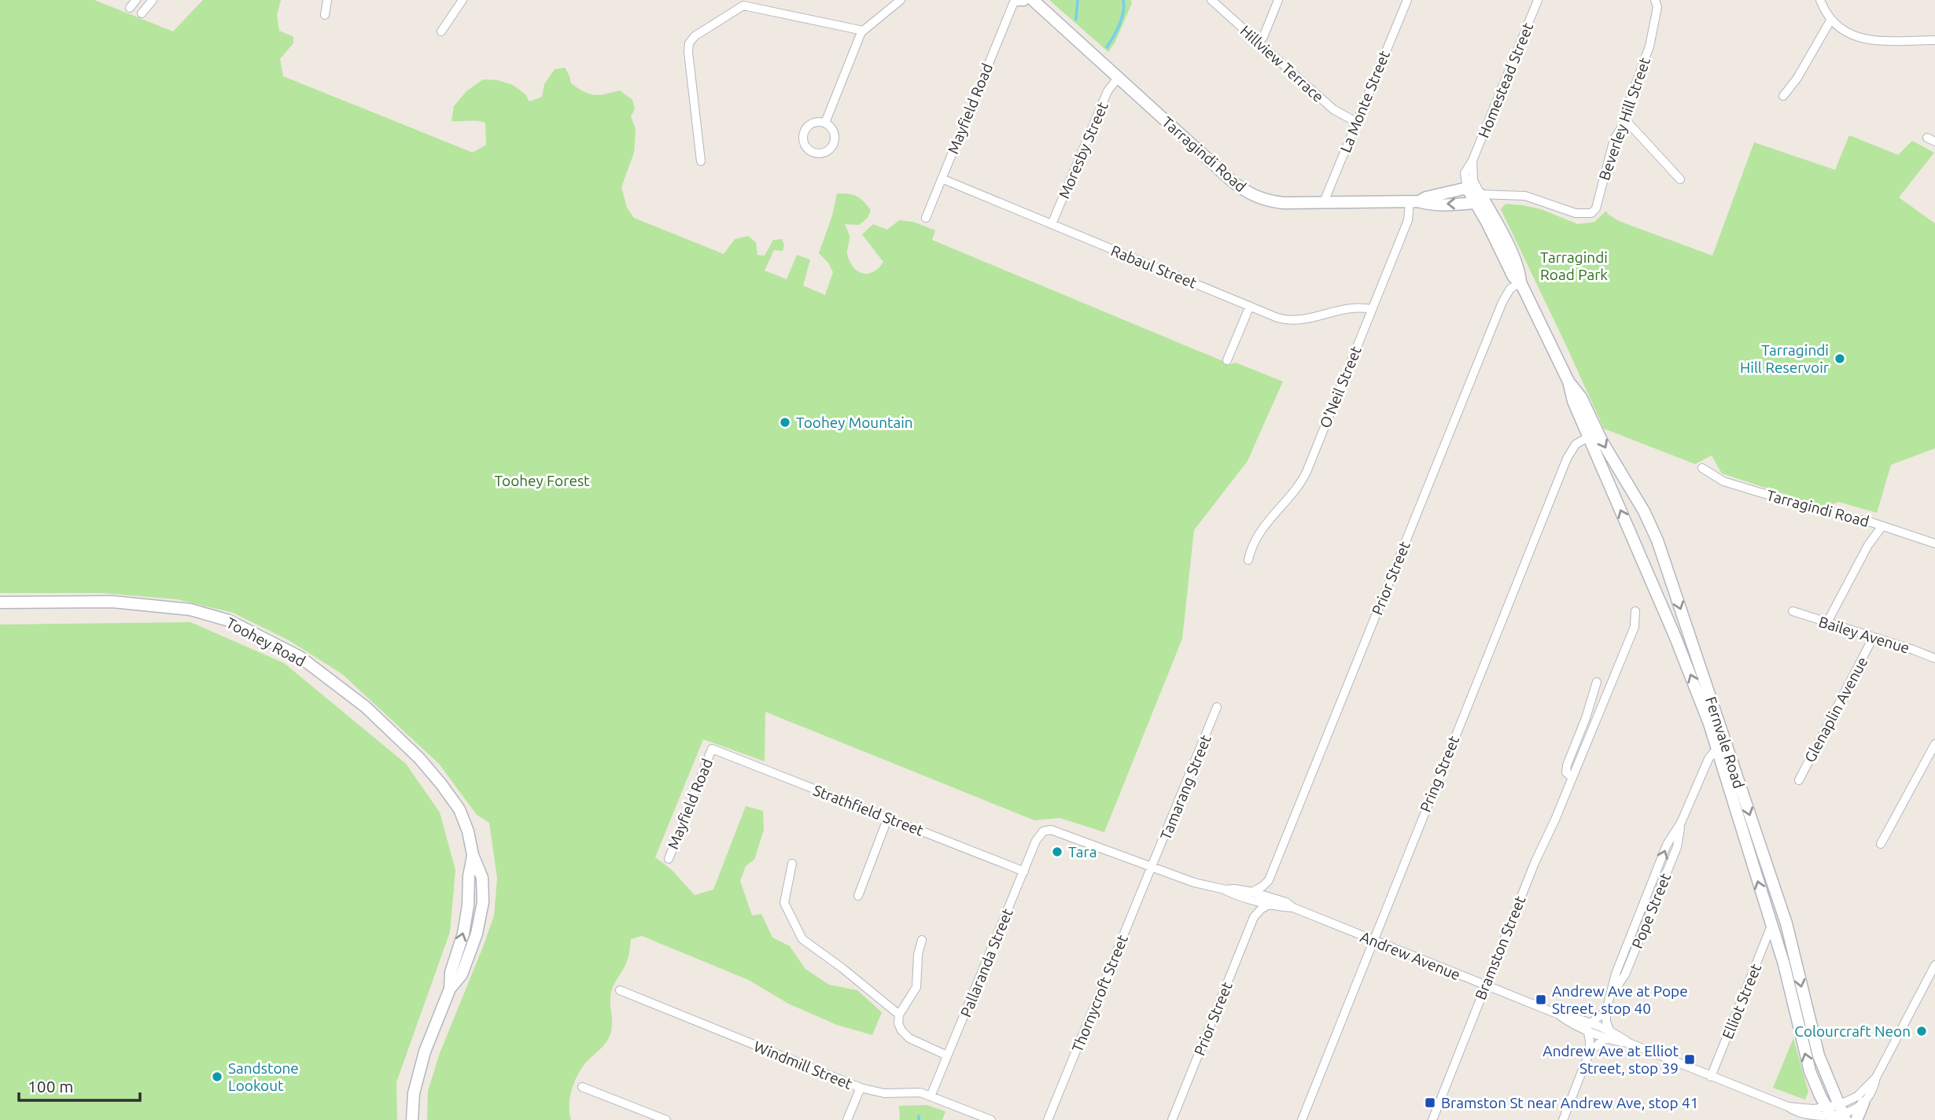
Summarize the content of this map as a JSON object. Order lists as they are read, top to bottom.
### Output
{
  "streets": {
    "street": [
      "Hillview Terrace",
      "Homestead Street",
      "La Monte Street",
      "Mayfield Road",
      "Beverley Hill Street",
      "Moresby Street",
      "Tarragindi Road",
      "Rabaul Street",
      "O'Neil Street",
      "Prior Street",
      "Bailey Avenue",
      "Toohey Road",
      "Glenaplin Avenue",
      "Fernvale Road",
      "Pring Street",
      "Tamarang Street",
      "Strathfield Street",
      "Pope Street",
      "Bramston Street",
      "Andrew Avenue",
      "Pallaranda Street",
      "Thornycroft Street",
      "Elliot Street",
      "Windmill Street"
    ]
  },
  "crossings": [
    ["Hillview Terrace", "La Monte Street"],
    ["Homestead Street", "Tarragindi Road"],
    ["La Monte Street", "Tarragindi Road"],
    ["Mayfield Road", "Rabaul Street"],
    ["Mayfield Road", "Strathfield Street"],
    ["Beverley Hill Street", "Tarragindi Road"],
    ["Beverley Hill Street", "Fernvale Road"],
    ["Moresby Street", "Tarragindi Road"],
    ["Moresby Street", "Rabaul Street"],
    ["Tarragindi Road", "O'Neil Street"],
    ["Tarragindi Road", "Fernvale Road"],
    ["Rabaul Street", "O'Neil Street"],
    ["Prior Street", "Fernvale Road"],
    ["Prior Street", "Andrew Avenue"],
    ["Bailey Avenue", "Glenaplin Avenue"],
    ["Fernvale Road", "Pring Street"],
    ["Fernvale Road", "Pope Street"],
    ["Fernvale Road", "Andrew Avenue"],
    ["Fernvale Road", "Elliot Street"],
    ["Pring Street", "Andrew Avenue"],
    ["Tamarang Street", "Andrew Avenue"],
    ["Tamarang Street", "Thornycroft Street"],
    ["Strathfield Street", "Pallaranda Street"],
    ["Pope Street", "Andrew Avenue"],
    ["Bramston Street", "Andrew Avenue"],
    ["Andrew Avenue", "Pallaranda Street"],
    ["Andrew Avenue", "Thornycroft Street"],
    ["Andrew Avenue", "Elliot Street"],
    ["Pallaranda Street", "Windmill Street"]
  ],
  "parks": ["Tarragindi Road Park", "Toohey Forest"],
  "places": {
    "other": [
      "Tarragindi Hill Reservoir",
      "Toohey Mountain",
      "Tara",
      "Colourcraft Neon",
      "Sandstone Lookout"
    ],
    "transit": ["Andrew Ave at Pope Street, stop 40", "Andrew Ave at Elliot Street, stop 39", "Bramston St near Andrew Ave, stop 41"]
  },
  "scale_bar": "100 m"
}
